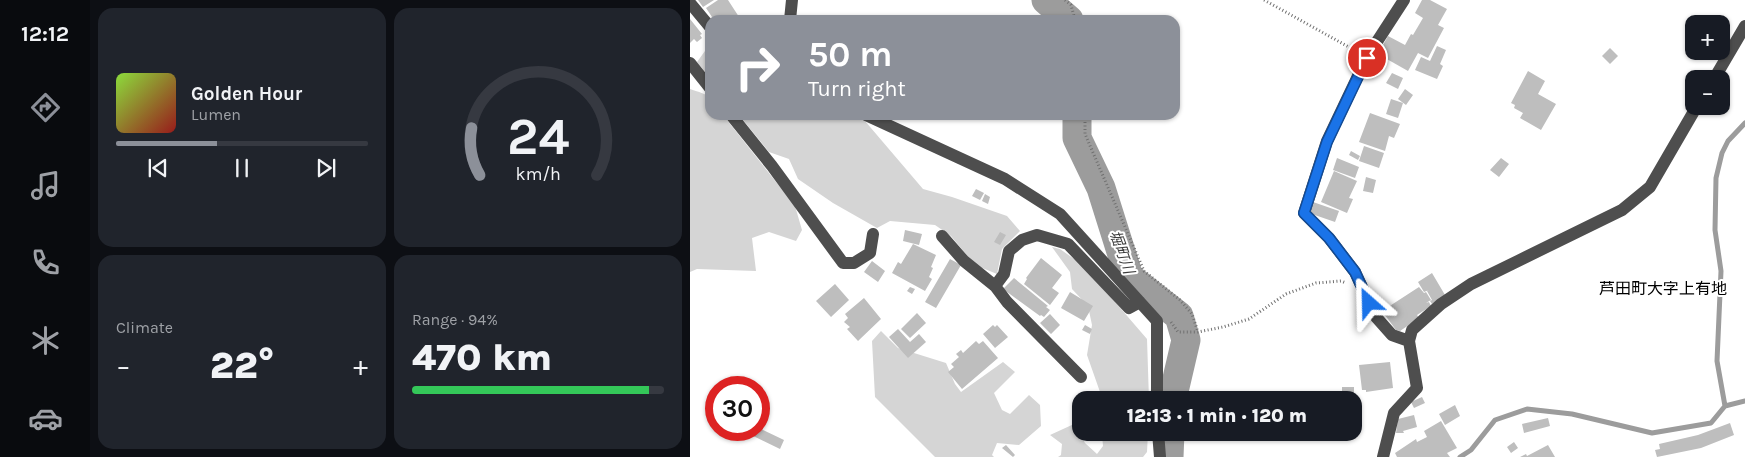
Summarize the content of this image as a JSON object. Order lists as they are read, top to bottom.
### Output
{
  "districts": ["芦田町大字上有地"],
  "water": ["堀町川"],
  "page": {
    "tabs": "12:12",
    "map_buttons": ["+", "−"],
    "turn": ["50 m", "Turn right"],
    "song": ["Golden Hour", "Lumen"],
    "tile": [
      "Climate",
      ["Range · 94%", "470 km"]
    ],
    "heat": ["−", "22°", "+"],
    "limit": "30",
    "trip": "12:13 · 1 min · 120 m",
    "gauge": ["24", "km/h"]
  }
}
